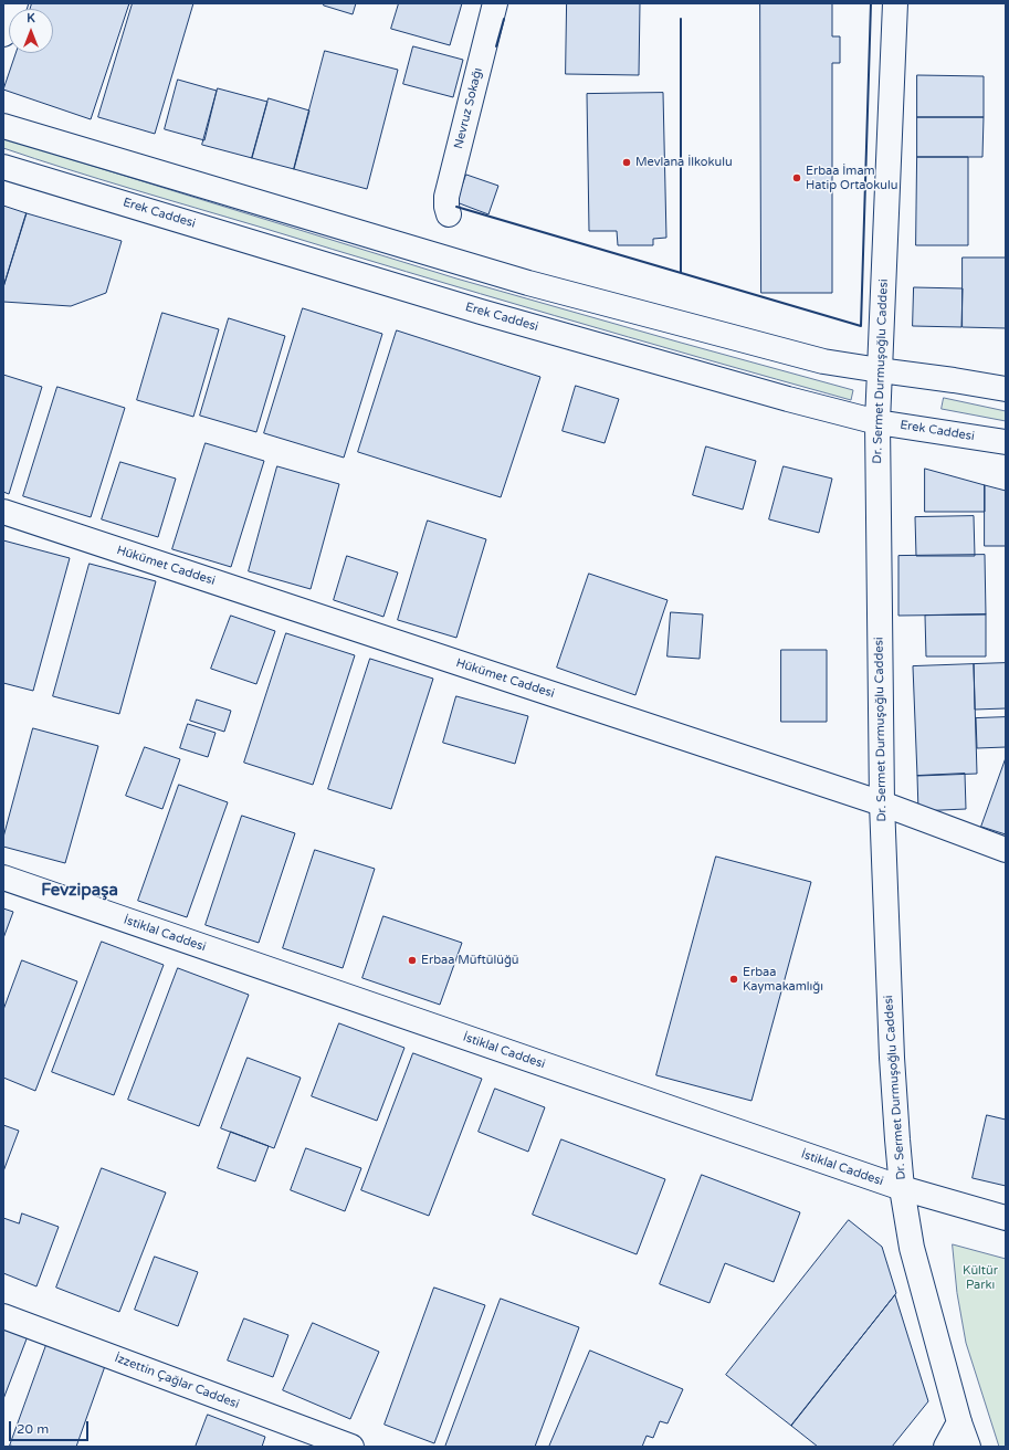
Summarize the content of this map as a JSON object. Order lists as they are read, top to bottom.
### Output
{
  "streets": {
    "main road": [
      "Nevruz Sokağı",
      "Erek Caddesi",
      "Dr. Sermet Durmuşoğlu Caddesi",
      "Hükümet Caddesi",
      "İstiklal Caddesi",
      "İzzettin Çağlar Caddesi"
    ]
  },
  "crossings": [
    ["Erek Caddesi", "Dr. Sermet Durmuşoğlu Caddesi"],
    ["Dr. Sermet Durmuşoğlu Caddesi", "Hükümet Caddesi"],
    ["Dr. Sermet Durmuşoğlu Caddesi", "İstiklal Caddesi"]
  ],
  "districts": ["Fevzipaşa"],
  "parks": ["Kültür Parkı"],
  "places": [
    "Mevlana İlkokulu",
    "Erbaa İmam Hatip Ortaokulu",
    "Erbaa Müftülüğü",
    "Erbaa Kaymakamlığı"
  ],
  "scale_bar": "20 m",
  "north": "top"
}
